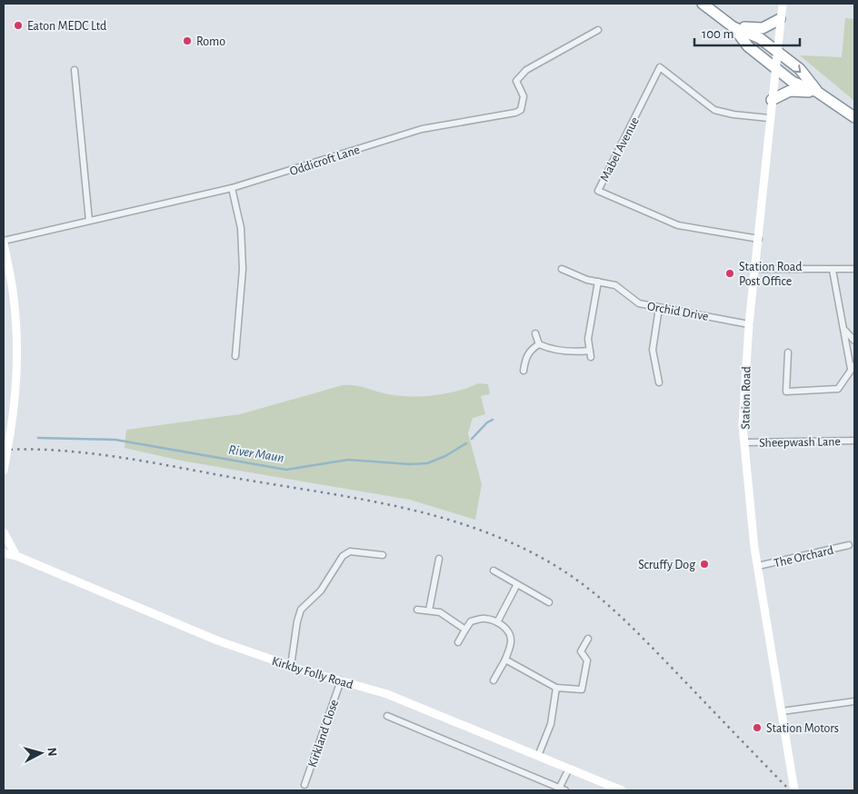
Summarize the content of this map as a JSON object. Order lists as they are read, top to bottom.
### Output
{
  "streets": {
    "main road": ["Station Road", "Kirkby Folly Road"],
    "street": [
      "Mabel Avenue",
      "Oddicroft Lane",
      "Orchid Drive",
      "Sheepwash Lane",
      "The Orchard",
      "Kirkland Close"
    ]
  },
  "crossings": [
    ["Mabel Avenue", "Station Road"],
    ["Orchid Drive", "Station Road"],
    ["Station Road", "Sheepwash Lane"],
    ["Station Road", "The Orchard"],
    ["Kirkby Folly Road", "Kirkland Close"]
  ],
  "water": ["River Maun"],
  "places": [
    "Eaton MEDC Ltd",
    "Romo",
    "Station Road Post Office",
    "Scruffy Dog",
    "Station Motors"
  ],
  "scale_bar": "100 m",
  "north": "right"
}
